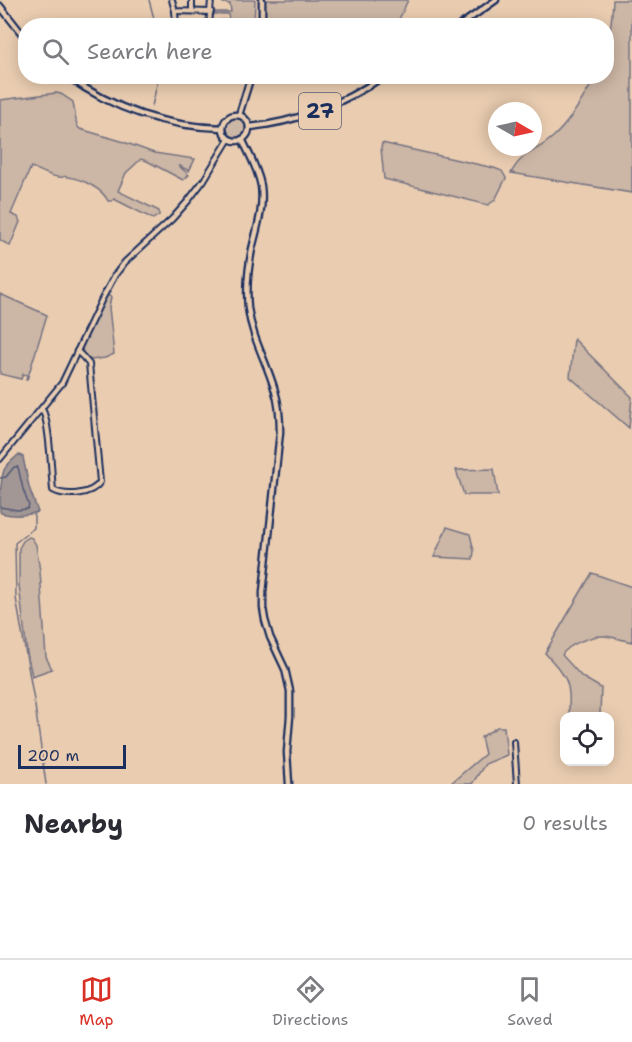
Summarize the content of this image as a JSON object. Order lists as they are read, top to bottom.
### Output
{
  "streets": {
    "main road": ["27"]
  },
  "scale_bar": "200 m",
  "north": "right",
  "page": {
    "search": "Search here",
    "scale": "200 m",
    "heading": ["Nearby", "0 results"],
    "nav": ["Map", "Directions", "Saved"]
  }
}
